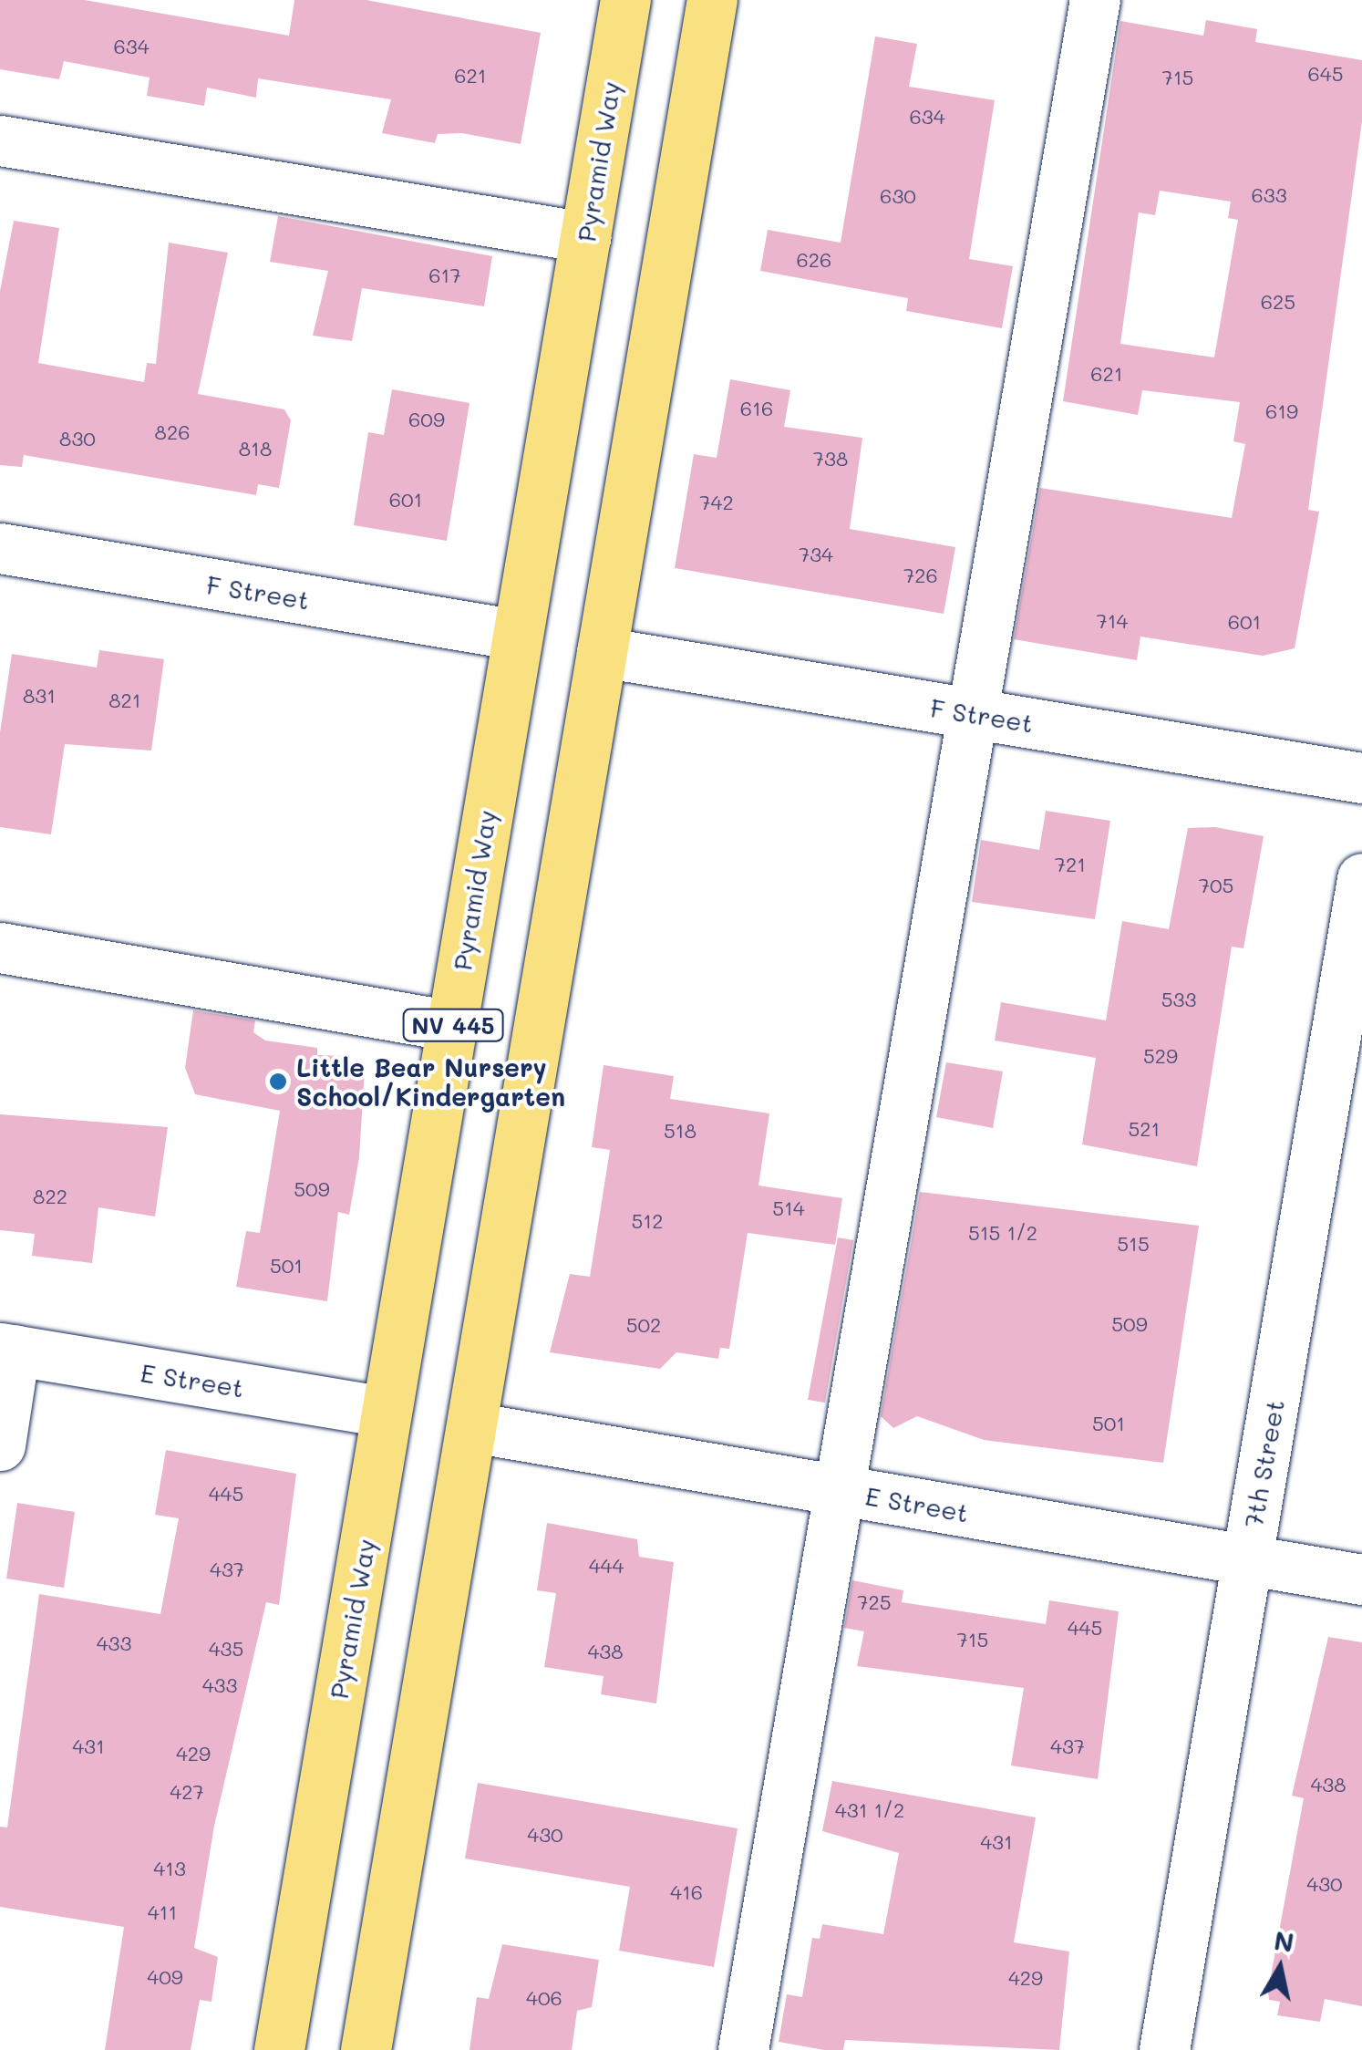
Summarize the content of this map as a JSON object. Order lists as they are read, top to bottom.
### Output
{
  "streets": {
    "main road": ["Pyramid Way", "NV 445"],
    "street": ["F Street", "E Street", "7th Street"]
  },
  "crossings": [
    ["Pyramid Way", "F Street"],
    ["Pyramid Way", "E Street"],
    ["F Street", "NV 445"],
    ["NV 445", "E Street"],
    ["E Street", "7th Street"]
  ],
  "places": ["Little Bear Nursery School/Kindergarten"],
  "house_numbers": [
    "634",
    "645",
    "621",
    "715",
    "634",
    "633",
    "630",
    "626",
    "617",
    "625",
    "621",
    "616",
    "619",
    "609",
    "826",
    "830",
    "818",
    "738",
    "601",
    "742",
    "734",
    "726",
    "714",
    "601",
    "831",
    "821",
    "721",
    "705",
    "533",
    "529",
    "521",
    "518",
    "509",
    "822",
    "514",
    "512",
    "515 1/2",
    "515",
    "501",
    "509",
    "502",
    "501",
    "445",
    "444",
    "437",
    "725",
    "445",
    "715",
    "433",
    "435",
    "438",
    "433",
    "431",
    "437",
    "429",
    "438",
    "427",
    "431 1/2",
    "430",
    "431",
    "413",
    "430",
    "416",
    "411",
    "409",
    "429",
    "406"
  ],
  "north": "top"
}
